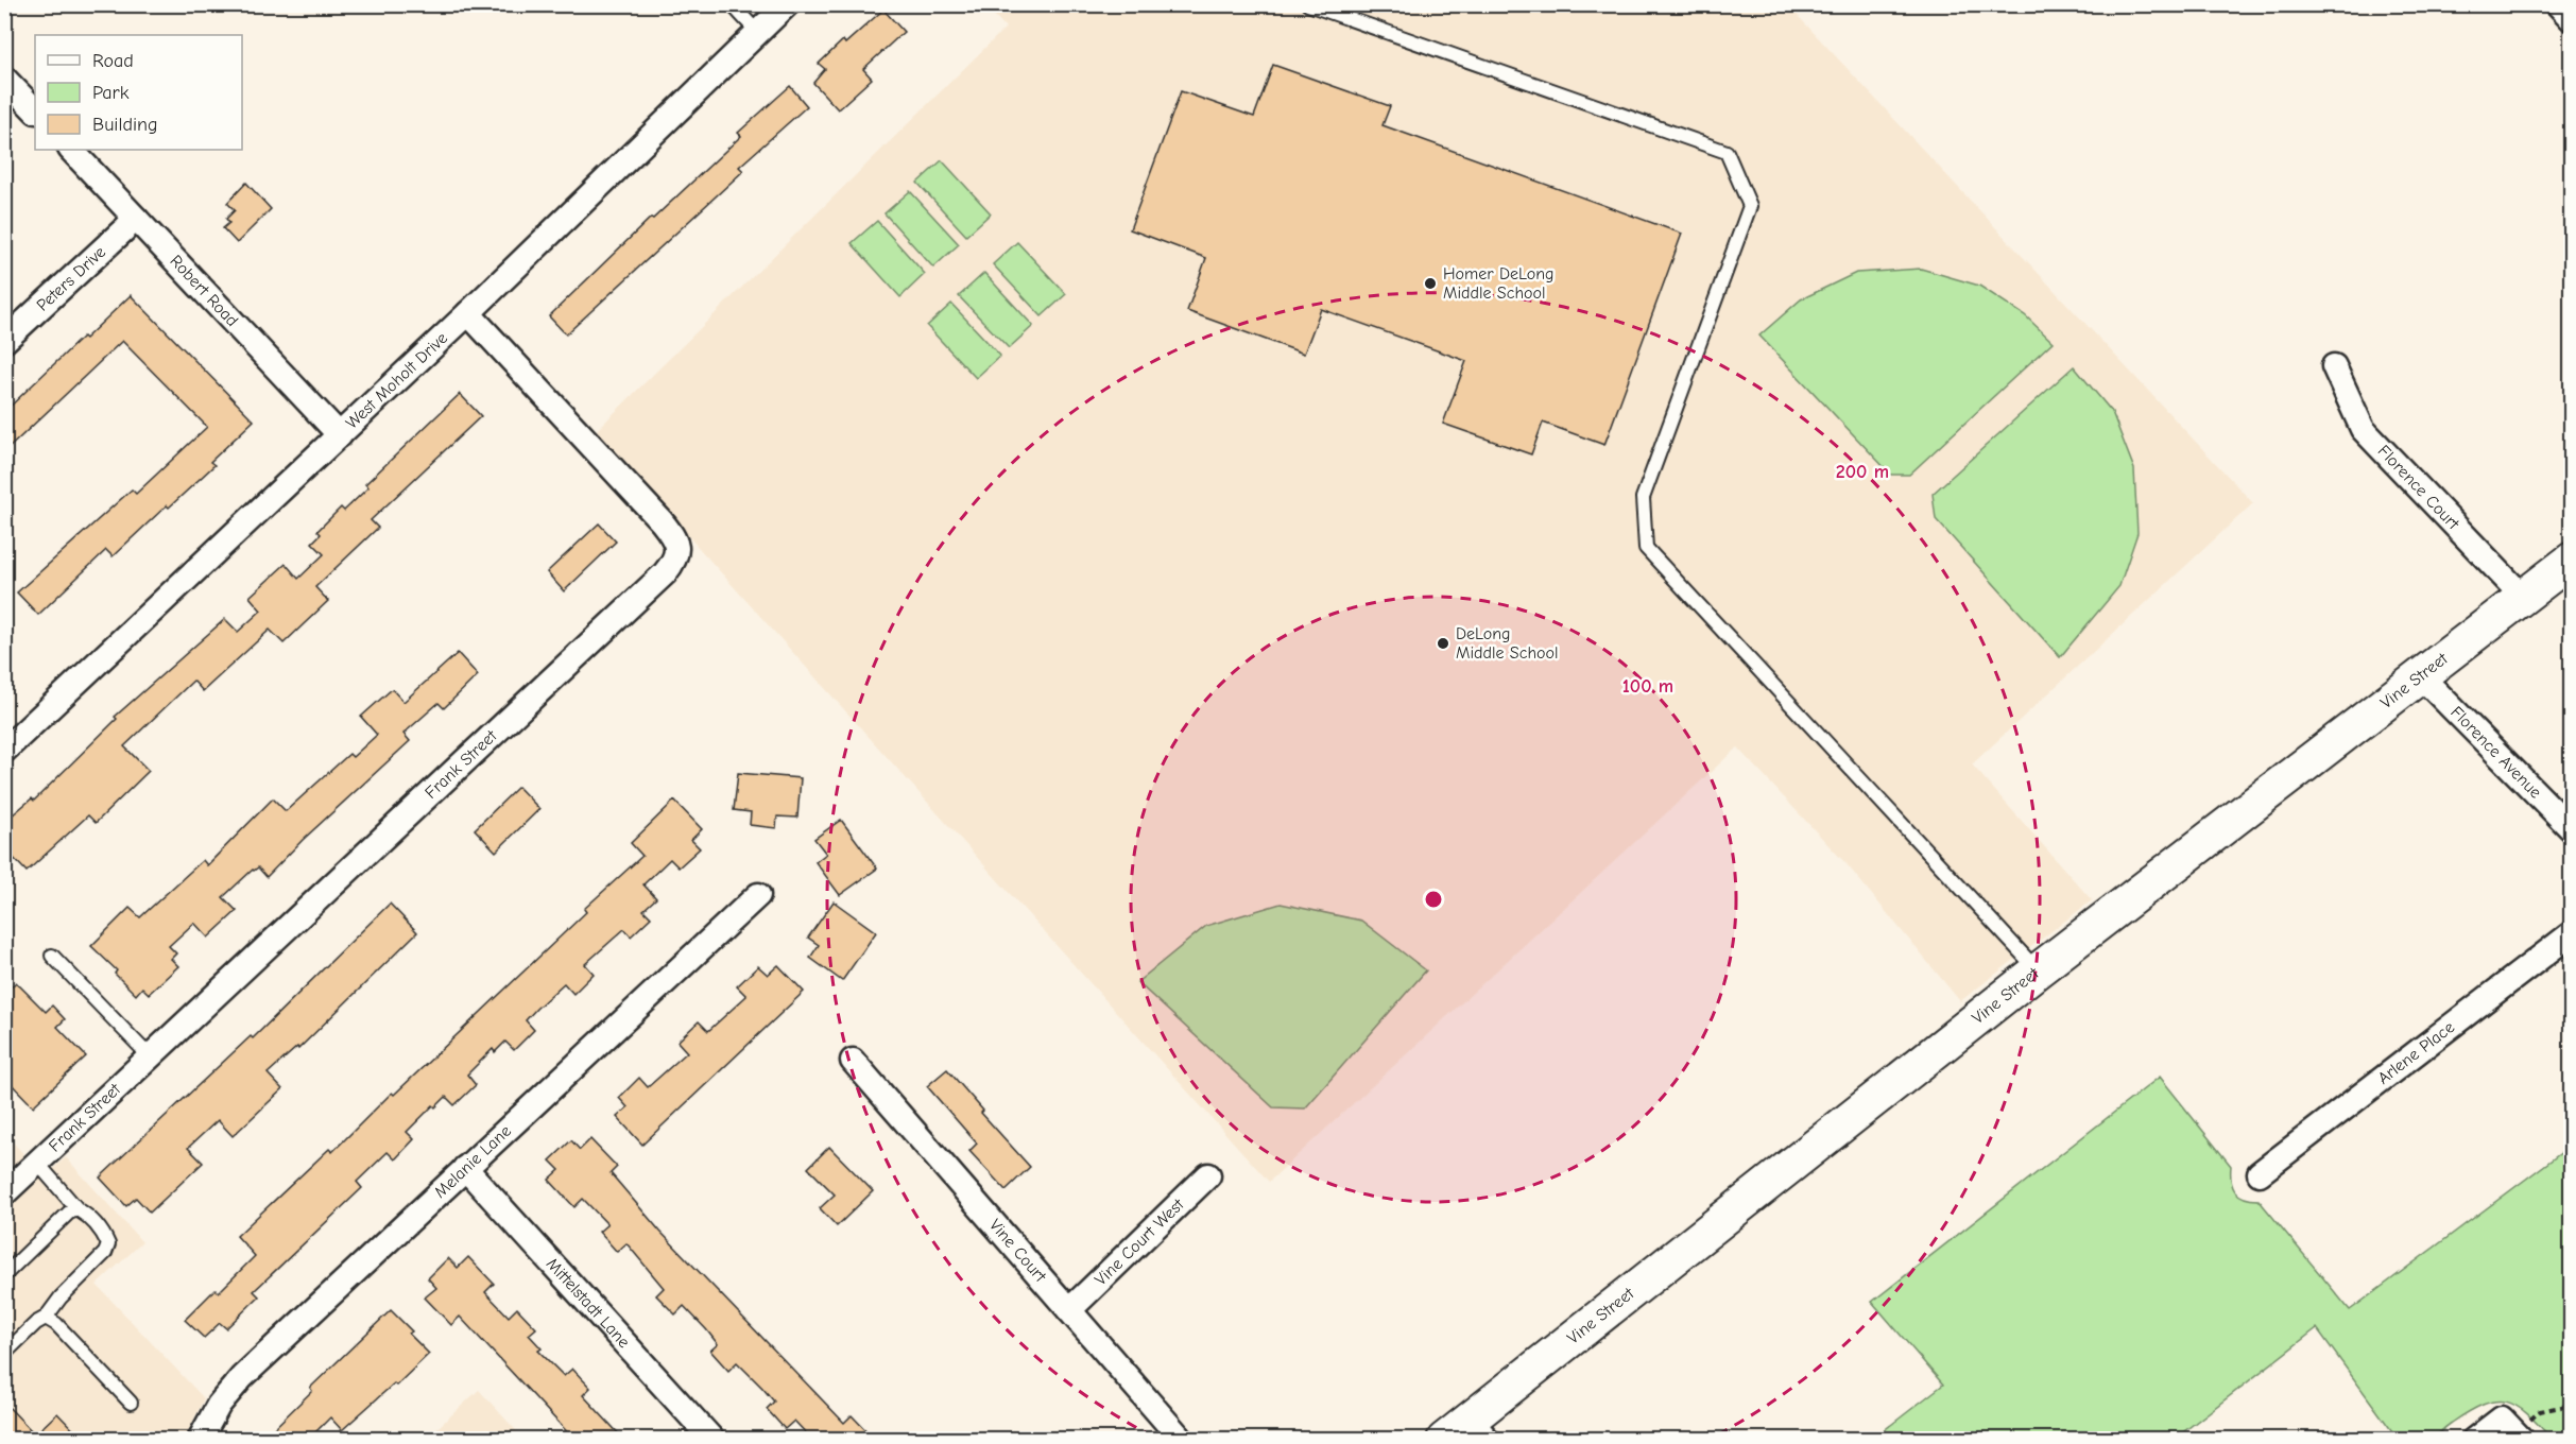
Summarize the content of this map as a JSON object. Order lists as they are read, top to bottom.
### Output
{
  "streets": {
    "street": [
      "Peters Drive",
      "Robert Road",
      "West Moholt Drive",
      "Florence Court",
      "Vine Street",
      "Florence Avenue",
      "Frank Street",
      "Arlene Place",
      "Melanie Lane",
      "Vine Court West",
      "Vine Court",
      "Mittelstadt Lane"
    ]
  },
  "crossings": [
    ["Peters Drive", "Robert Road"],
    ["Robert Road", "West Moholt Drive"],
    ["West Moholt Drive", "Frank Street"],
    ["Florence Court", "Vine Street"],
    ["Vine Street", "Florence Avenue"],
    ["Melanie Lane", "Mittelstadt Lane"],
    ["Vine Court West", "Vine Court"]
  ],
  "places": ["Homer DeLong Middle School", "DeLong Middle School"],
  "legend": ["Road", "Park", "Building"],
  "rings": ["200 m", "100 m"]
}
